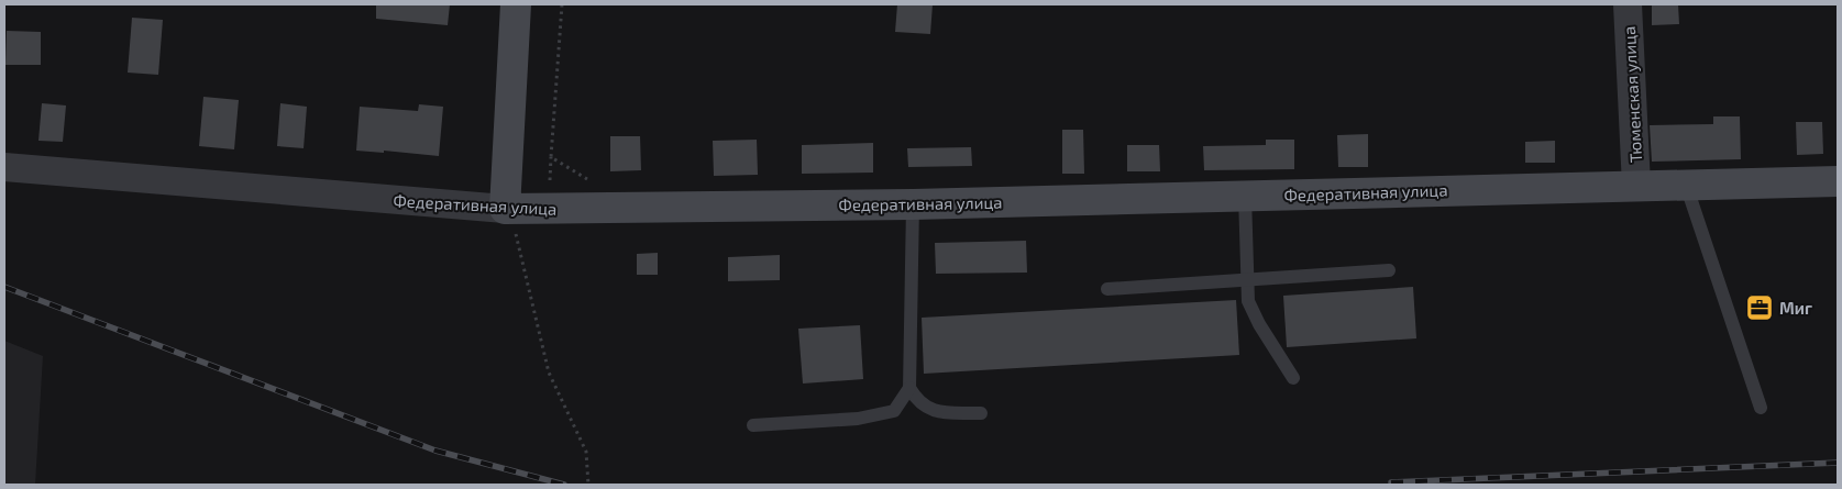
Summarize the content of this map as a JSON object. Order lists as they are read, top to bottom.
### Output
{
  "streets": {
    "street": ["Тюменская улица", "Федеративная улица"]
  },
  "crossings": [
    ["Тюменская улица", "Федеративная улица"]
  ],
  "places": {
    "office": ["Миг"]
  }
}
